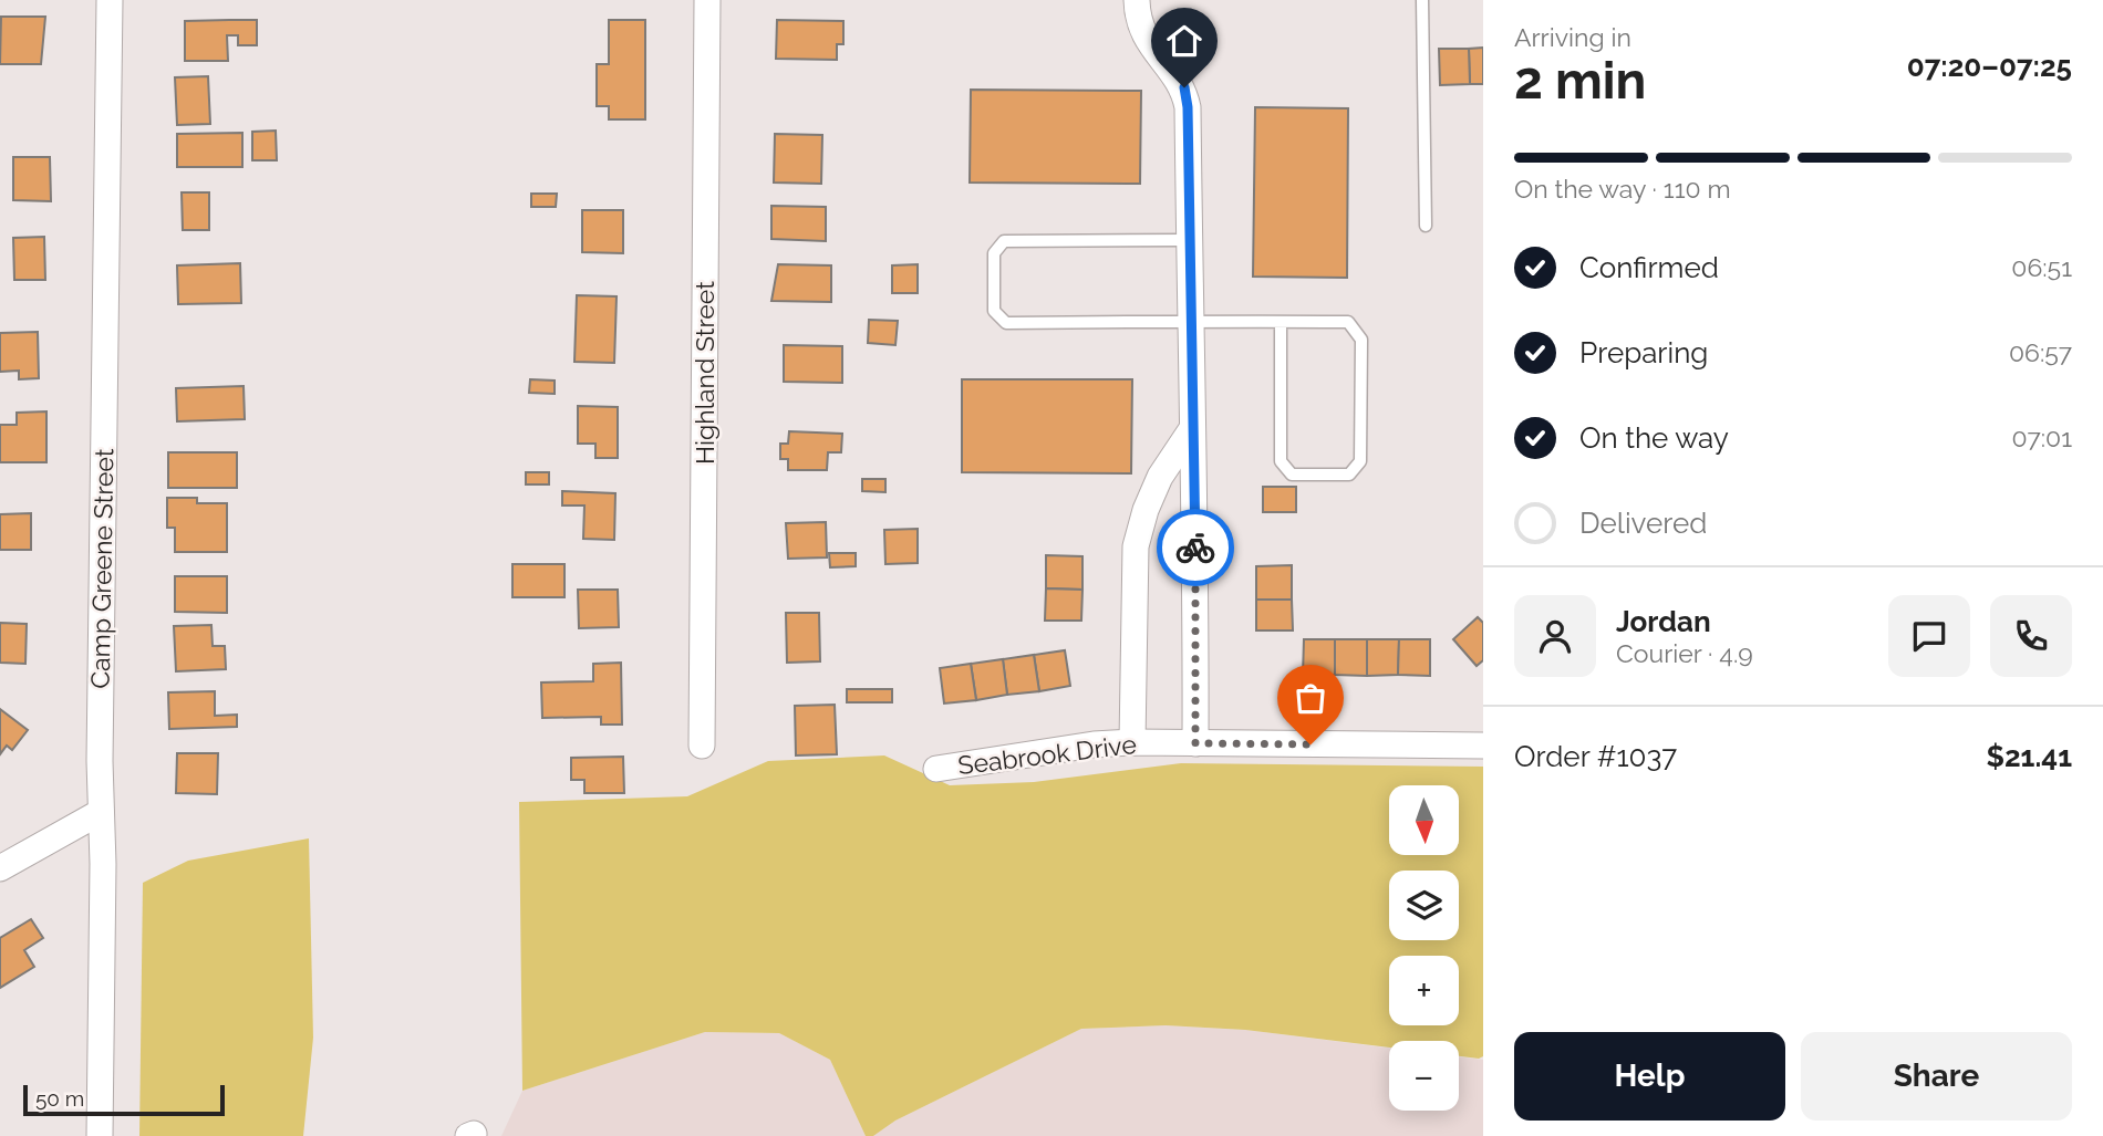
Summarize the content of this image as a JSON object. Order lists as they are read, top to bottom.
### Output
{
  "streets": {
    "street": ["Highland Street", "Camp Greene Street", "Seabrook Drive"]
  },
  "scale_bar": "50 m",
  "north": "bottom",
  "page": {
    "heading": ["2 min", "Arriving in", "07:20–07:25"],
    "panel": [
      "Jordan",
      "Courier · 4.9",
      "Order #1037",
      "$21.41"
    ],
    "bar": "On the way · 110 m",
    "list": [
      ["Confirmed", "06:51"],
      ["Preparing", "06:57"],
      ["On the way", "07:01"],
      "Delivered"
    ],
    "map_buttons": ["+", "−"],
    "buttons": ["Help", "Share"],
    "scale": "50 m"
  }
}
